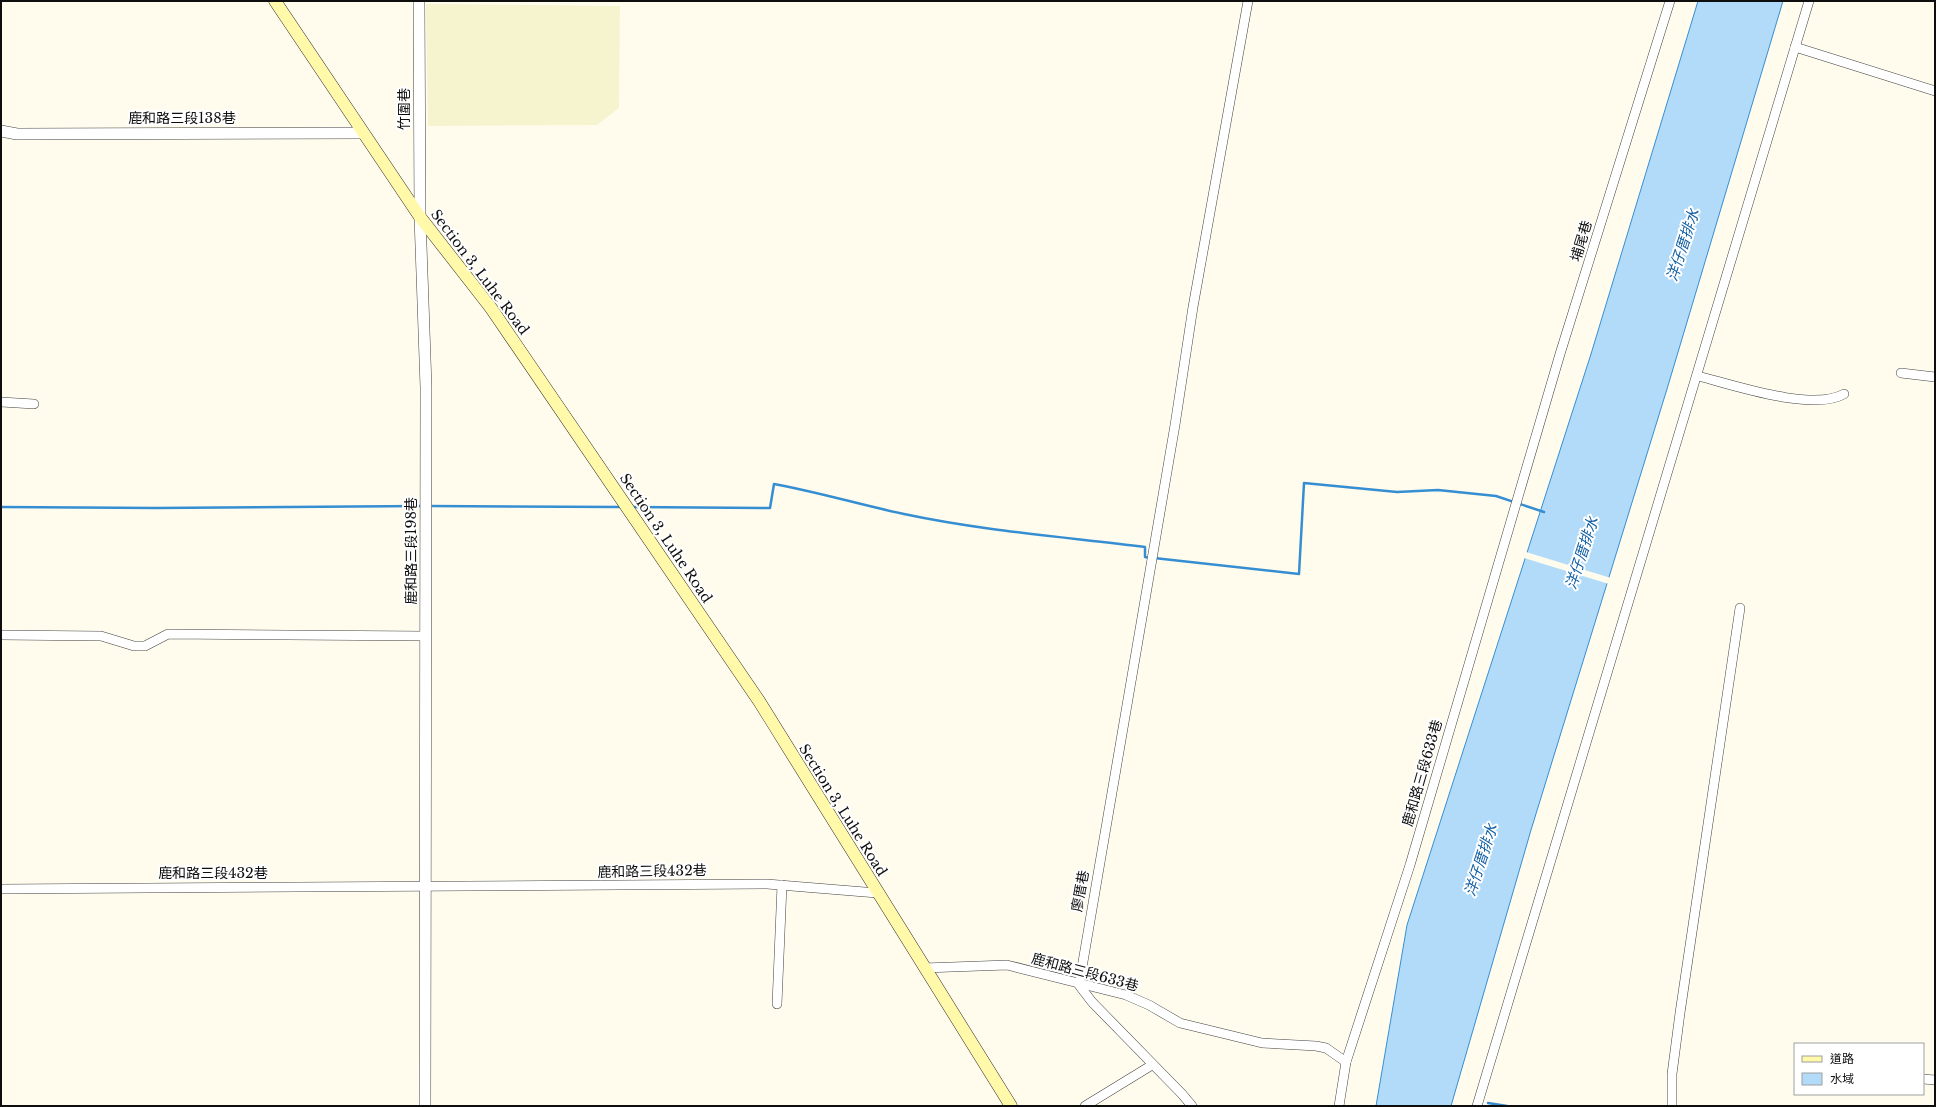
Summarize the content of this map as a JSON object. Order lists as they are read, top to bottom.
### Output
{
  "streets": {
    "main road": ["Section 3, Luhe Road"],
    "street": [
      "竹圍巷",
      "鹿和路三段138巷",
      "埔尾巷",
      "鹿和路三段198巷",
      "鹿和路三段633巷",
      "鹿和路三段432巷",
      "廖厝巷"
    ]
  },
  "crossings": [
    ["竹圍巷", "Section 3, Luhe Road"],
    ["竹圍巷", "鹿和路三段198巷"],
    ["鹿和路三段138巷", "Section 3, Luhe Road"],
    ["埔尾巷", "鹿和路三段633巷"],
    ["Section 3, Luhe Road", "鹿和路三段198巷"],
    ["Section 3, Luhe Road", "鹿和路三段633巷"],
    ["Section 3, Luhe Road", "鹿和路三段432巷"],
    ["鹿和路三段198巷", "鹿和路三段432巷"],
    ["鹿和路三段633巷", "廖厝巷"]
  ],
  "water": ["洋仔厝排水"],
  "legend": ["道路", "水域"]
}
